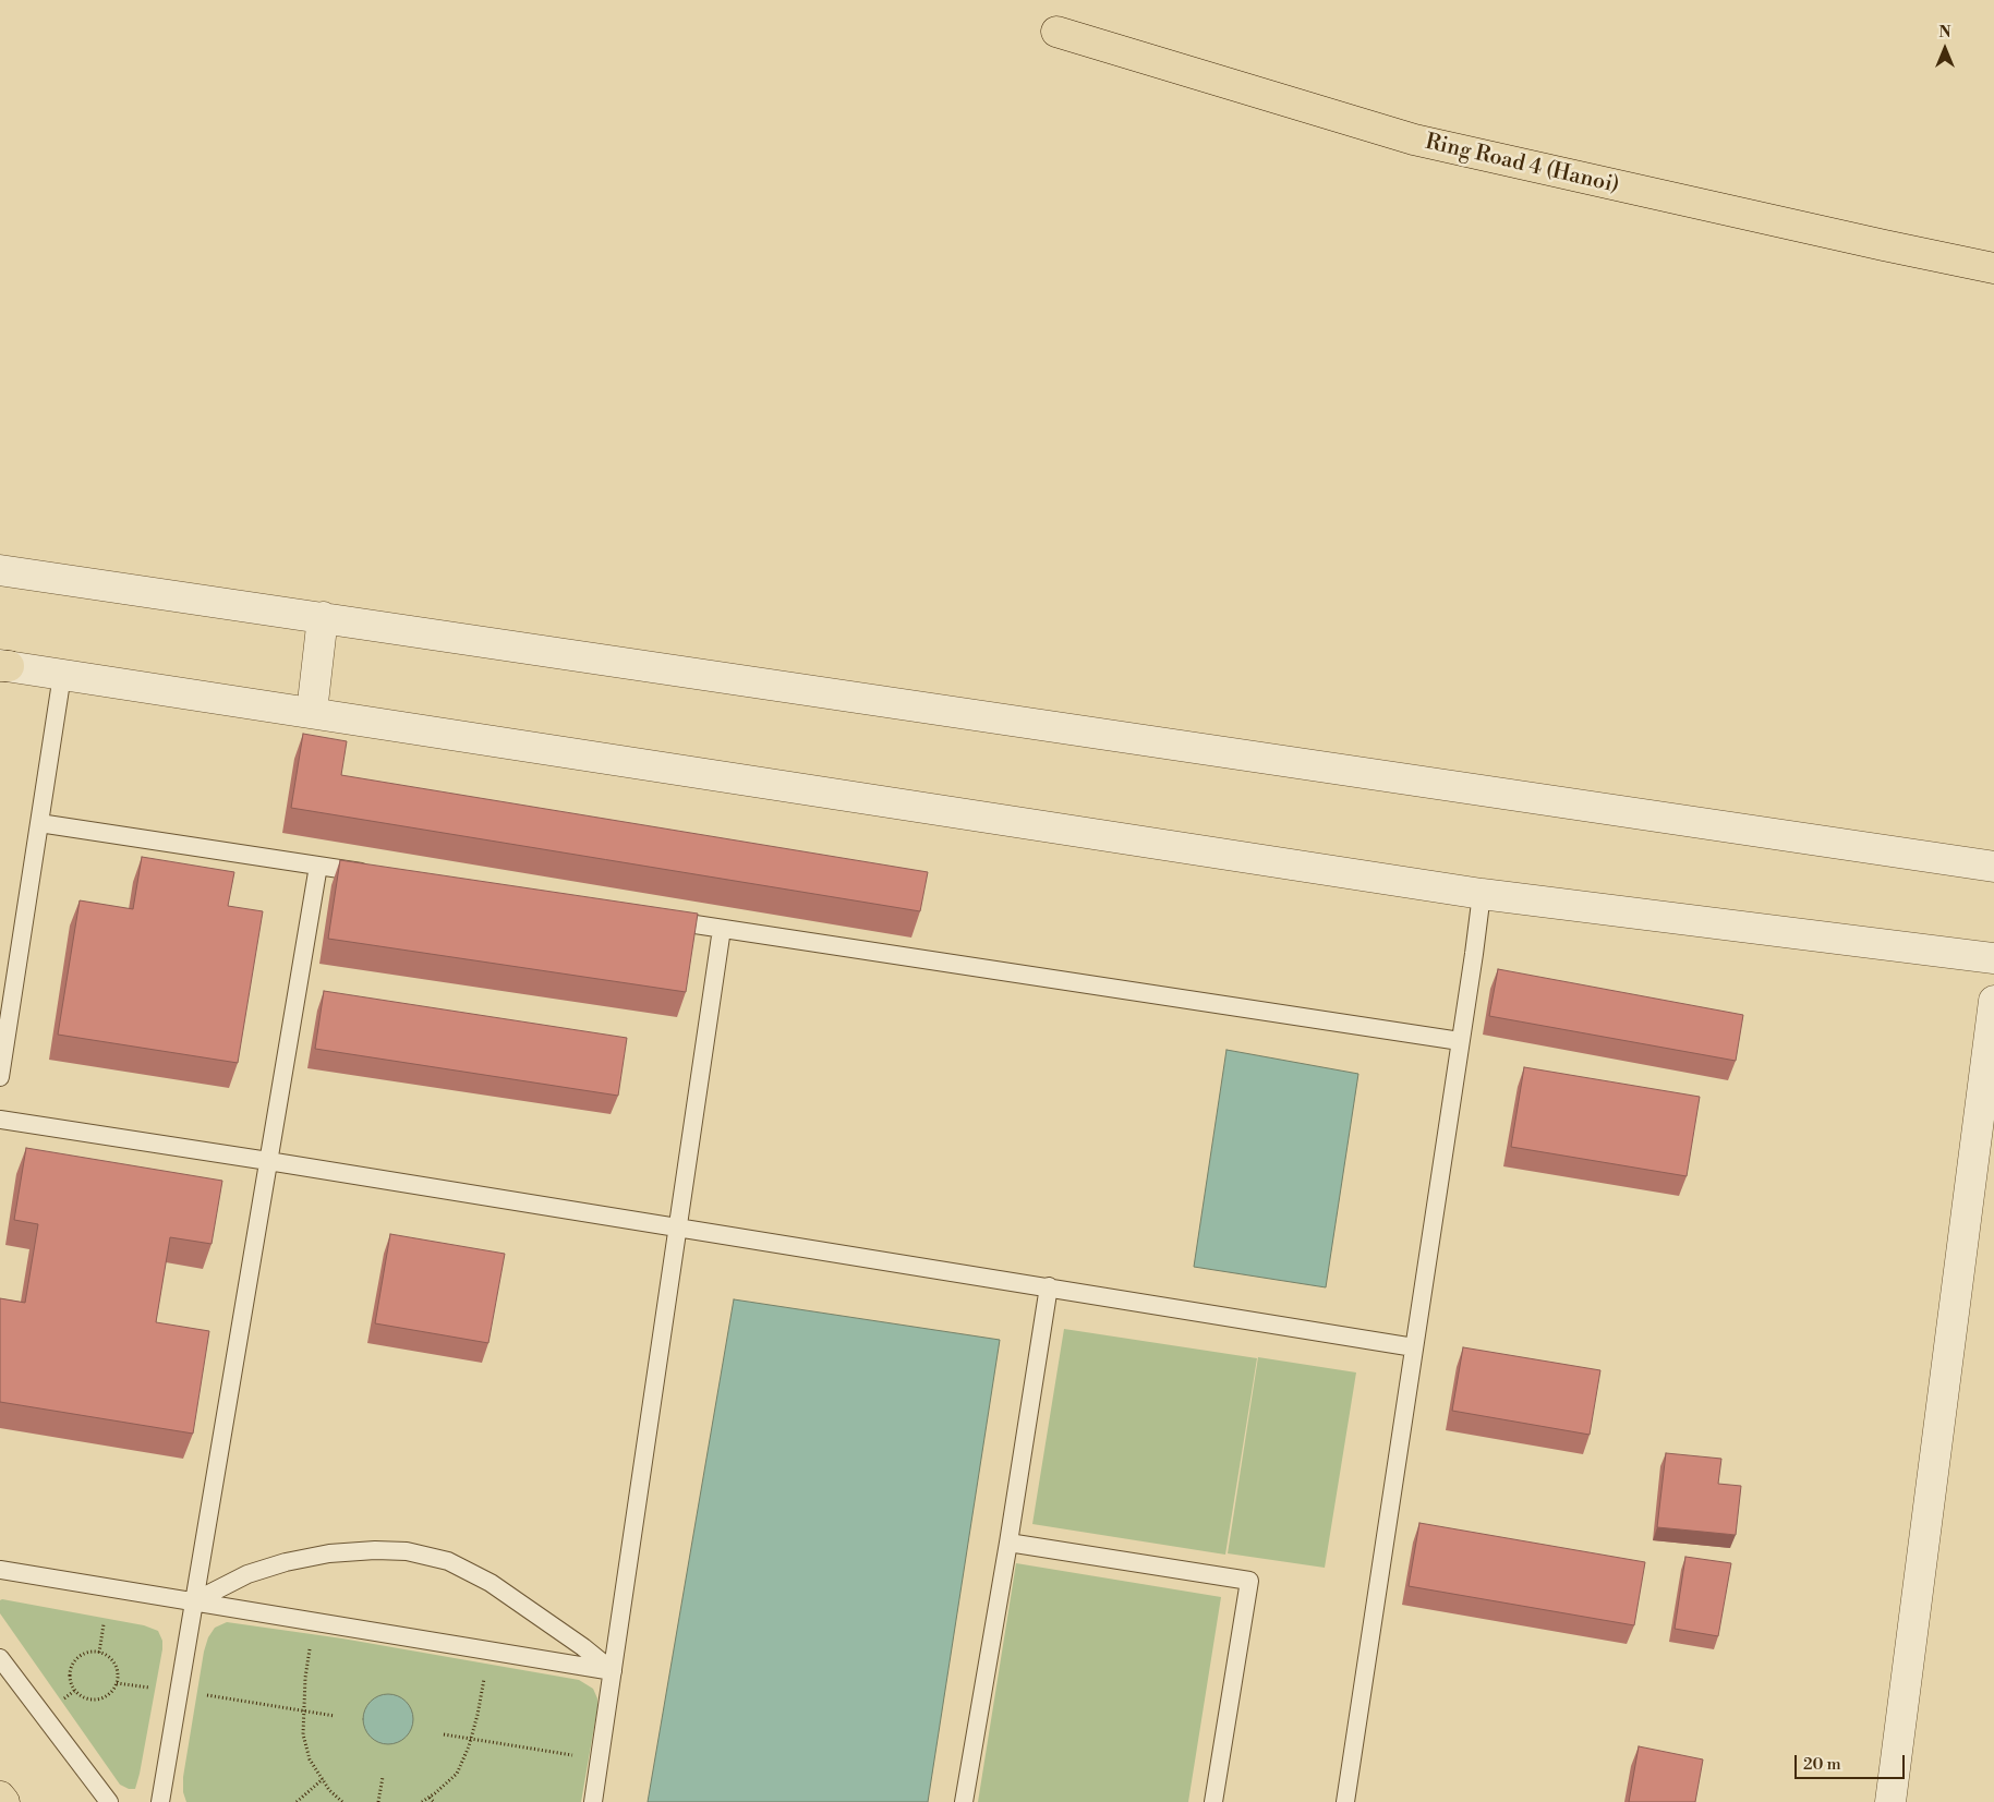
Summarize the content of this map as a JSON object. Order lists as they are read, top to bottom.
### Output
{
  "streets": {
    "main road": ["Ring Road 4 (Hanoi)"]
  },
  "scale_bar": "20 m",
  "north": "top"
}
